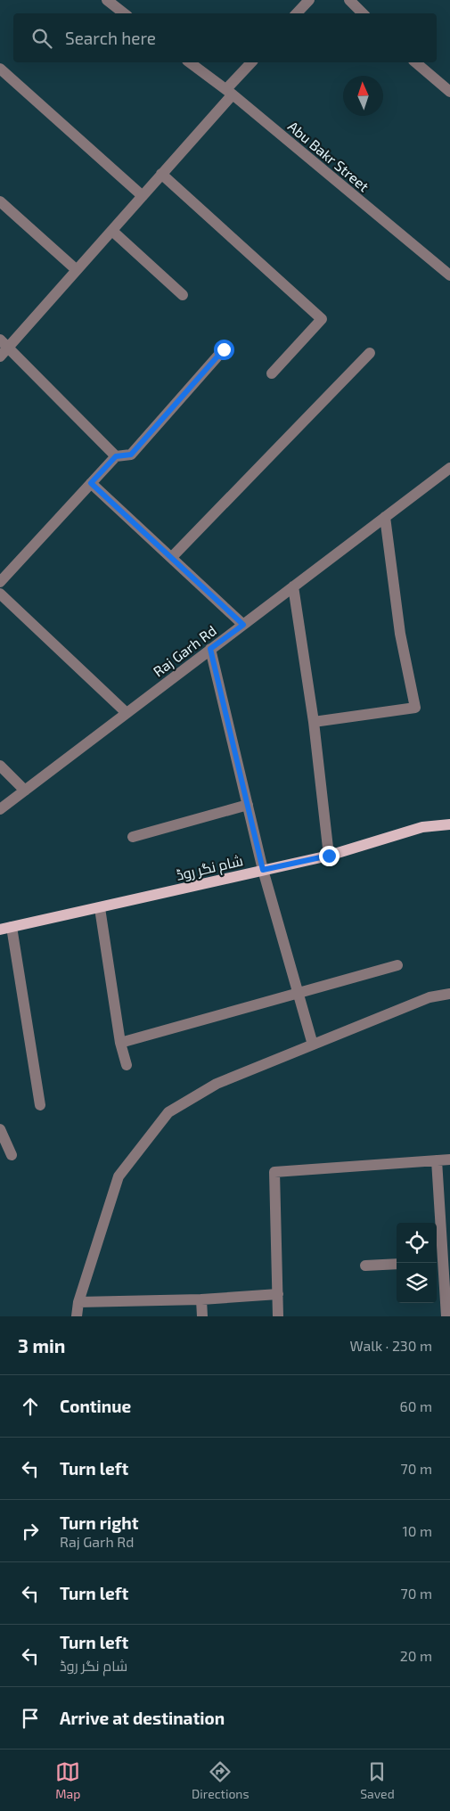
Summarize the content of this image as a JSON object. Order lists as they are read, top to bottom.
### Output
{
  "streets": {
    "main road": ["شام نگر روڈ"],
    "street": ["Abu Bakr Street", "Raj Garh Rd"]
  },
  "north": "top",
  "page": {
    "search": "Search here",
    "heading": ["3 min", "Walk · 230 m"],
    "list": [
      ["Continue", "60 m"],
      ["Turn left", "70 m"],
      ["Turn right", "Raj Garh Rd", "10 m"],
      ["Turn left", "70 m"],
      ["Turn left", "شام نگر روڈ", "20 m"],
      "Arrive at destination"
    ],
    "nav": ["Map", "Directions", "Saved"]
  }
}
